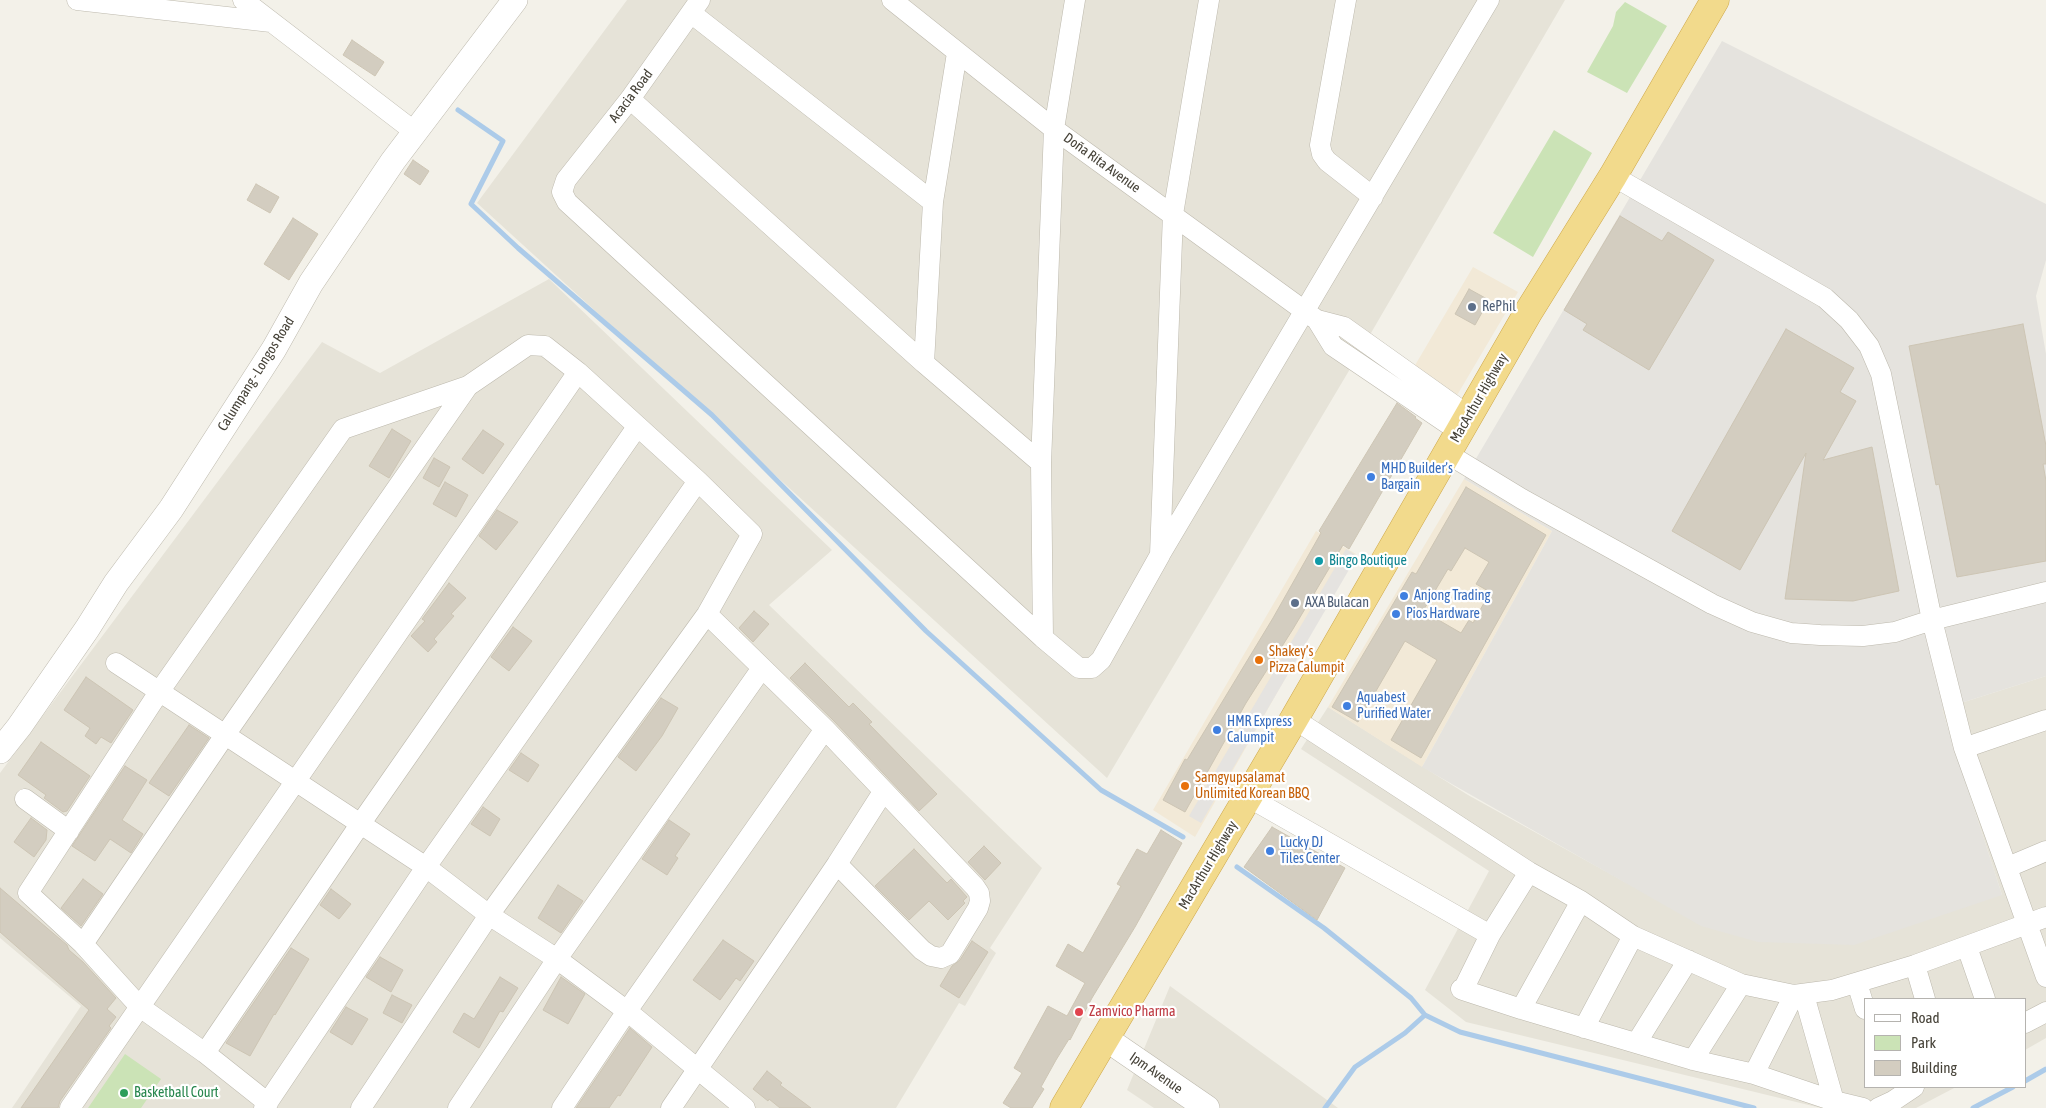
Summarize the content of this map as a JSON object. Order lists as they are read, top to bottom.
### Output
{
  "streets": {
    "highway": ["MacArthur Highway"],
    "street": [
      "Acacia Road",
      "Doña Rita Avenue",
      "Calumpang - Longos Road",
      "Ipm Avenue"
    ]
  },
  "crossings": [
    ["Doña Rita Avenue", "MacArthur Highway"],
    ["MacArthur Highway", "Ipm Avenue"]
  ],
  "places": [
    "RePhil",
    "MHD Builder’s Bargain",
    "Bingo Boutique",
    "Anjong Trading",
    "AXA Bulacan",
    "Pios Hardware",
    "Shakey’s Pizza Calumpit",
    "Aquabest Purified Water",
    "HMR Express Calumpit",
    "Samgyupsalamat Unlimited Korean BBQ",
    "Lucky DJ Tiles Center",
    "Zamvico Pharma",
    "Basketball Court"
  ],
  "legend": ["Road", "Park", "Building"]
}
